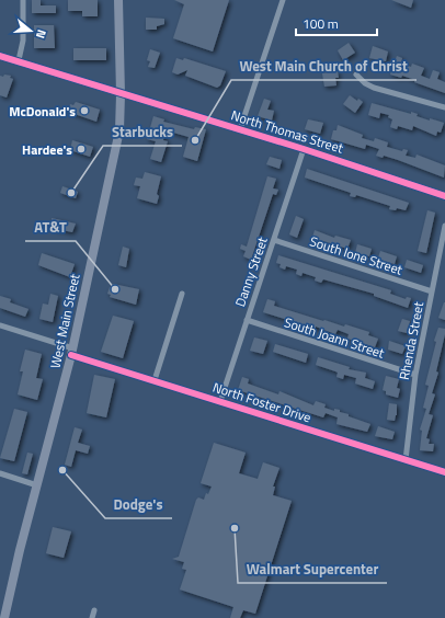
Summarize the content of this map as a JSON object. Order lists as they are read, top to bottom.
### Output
{
  "streets": {
    "main road": ["West Main Street"],
    "street": [
      "North Thomas Street",
      "South Ione Street",
      "Danny Street",
      "South Joann Street",
      "Rhenda Street",
      "North Foster Drive"
    ]
  },
  "crossings": [
    ["North Thomas Street", "Danny Street"],
    ["North Thomas Street", "West Main Street"],
    ["South Ione Street", "Danny Street"],
    ["South Ione Street", "Rhenda Street"],
    ["Danny Street", "South Joann Street"],
    ["Danny Street", "North Foster Drive"],
    ["West Main Street", "North Foster Drive"],
    ["South Joann Street", "Rhenda Street"],
    ["Rhenda Street", "North Foster Drive"]
  ],
  "places": [
    "McDonald's",
    "West Main Church of Christ",
    "Hardee's",
    "Starbucks",
    "AT&T",
    "Dodge's",
    "Walmart Supercenter"
  ],
  "scale_bar": "100 m",
  "north": "right"
}
